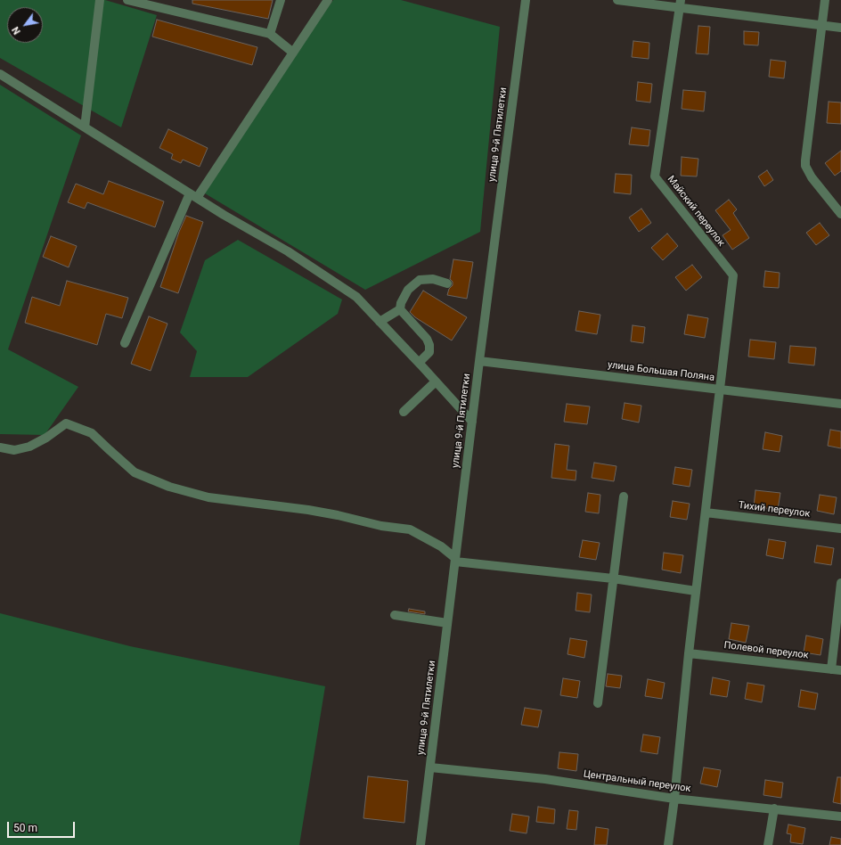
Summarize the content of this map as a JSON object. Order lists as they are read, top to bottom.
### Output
{
  "streets": {
    "street": [
      "улица 9-й Пятилетки",
      "Майский переулок",
      "улица Большая Поляна",
      "Тихий переулок",
      "Полевой переулок",
      "Центральный переулок"
    ]
  },
  "crossings": [
    ["улица 9-й Пятилетки", "улица Большая Поляна"],
    ["улица 9-й Пятилетки", "Центральный переулок"],
    ["Майский переулок", "улица Большая Поляна"],
    ["Майский переулок", "Тихий переулок"],
    ["Майский переулок", "Полевой переулок"],
    ["Майский переулок", "Центральный переулок"]
  ],
  "scale_bar": "50 m",
  "north": "bottom left"
}
